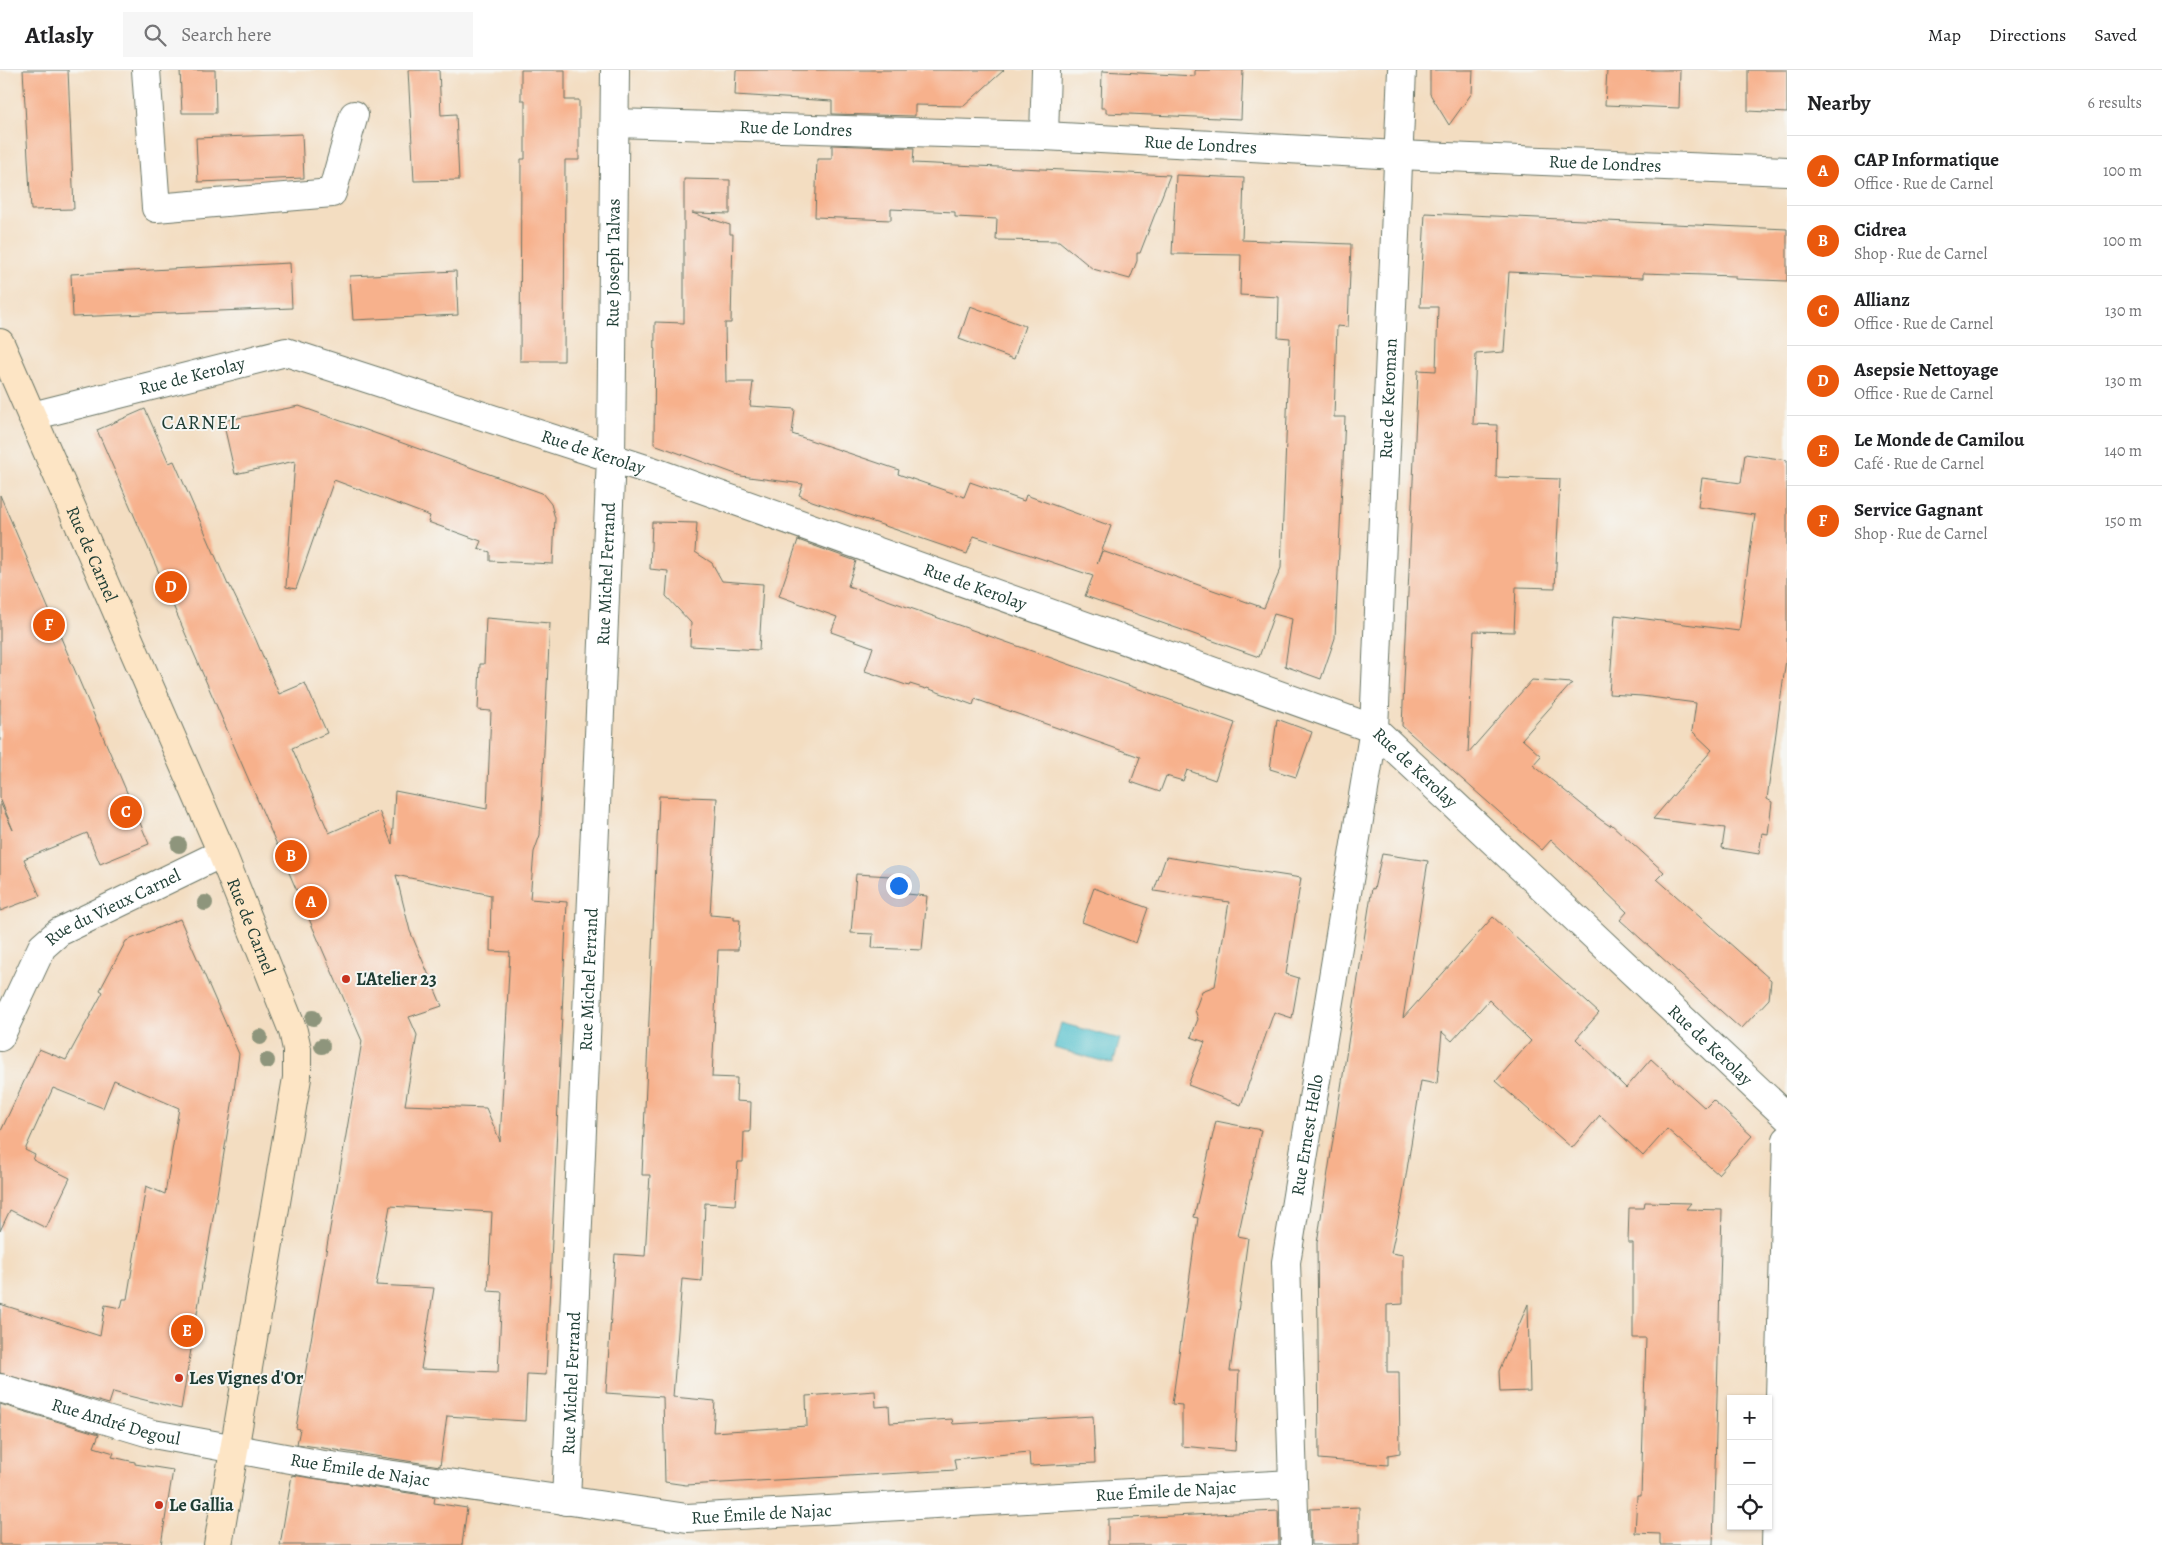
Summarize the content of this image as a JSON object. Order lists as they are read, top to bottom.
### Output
{
  "streets": {
    "main road": ["Rue de Carnel"],
    "street": [
      "Rue de Londres",
      "Rue Joseph Talvas",
      "Rue de Kerolay",
      "Rue de Keroman",
      "Rue Michel Ferrand",
      "Rue du Vieux Carnel",
      "Rue Ernest Hello",
      "Rue André Degoul",
      "Rue Émile de Najac"
    ]
  },
  "crossings": [
    ["Rue de Londres", "Rue Joseph Talvas"],
    ["Rue de Londres", "Rue de Keroman"],
    ["Rue Joseph Talvas", "Rue de Kerolay"],
    ["Rue Joseph Talvas", "Rue Michel Ferrand"],
    ["Rue de Kerolay", "Rue de Keroman"],
    ["Rue de Kerolay", "Rue de Carnel"],
    ["Rue de Kerolay", "Rue Michel Ferrand"],
    ["Rue de Kerolay", "Rue Ernest Hello"],
    ["Rue de Keroman", "Rue Ernest Hello"],
    ["Rue de Carnel", "Rue du Vieux Carnel"],
    ["Rue de Carnel", "Rue André Degoul"],
    ["Rue de Carnel", "Rue Émile de Najac"],
    ["Rue Michel Ferrand", "Rue Émile de Najac"],
    ["Rue Ernest Hello", "Rue Émile de Najac"],
    ["Rue André Degoul", "Rue Émile de Najac"]
  ],
  "districts": ["CARNEL"],
  "places": ["L'Atelier 23", "Les Vignes d'Or", "Le Gallia"],
  "page": {
    "header": "Atlasly",
    "search": "Search here",
    "nav": ["Map", "Directions", "Saved"],
    "heading": ["Nearby", "6 results"],
    "list": [
      {
        "mark": "A",
        "name": "CAP Informatique",
        "note": "Office · Rue de Carnel",
        "value": "100 m"
      },
      {
        "mark": "B",
        "name": "Cidrea",
        "note": "Shop · Rue de Carnel",
        "value": "100 m"
      },
      {
        "mark": "C",
        "name": "Allianz",
        "note": "Office · Rue de Carnel",
        "value": "130 m"
      },
      {
        "mark": "D",
        "name": "Asepsie Nettoyage",
        "note": "Office · Rue de Carnel",
        "value": "130 m"
      },
      {
        "mark": "E",
        "name": "Le Monde de Camilou",
        "note": "Café · Rue de Carnel",
        "value": "140 m"
      },
      {
        "mark": "F",
        "name": "Service Gagnant",
        "note": "Shop · Rue de Carnel",
        "value": "150 m"
      }
    ],
    "pins": [
      "D",
      "F",
      "C",
      "B",
      "A",
      "E"
    ],
    "map_buttons": ["+", "−"]
  }
}
